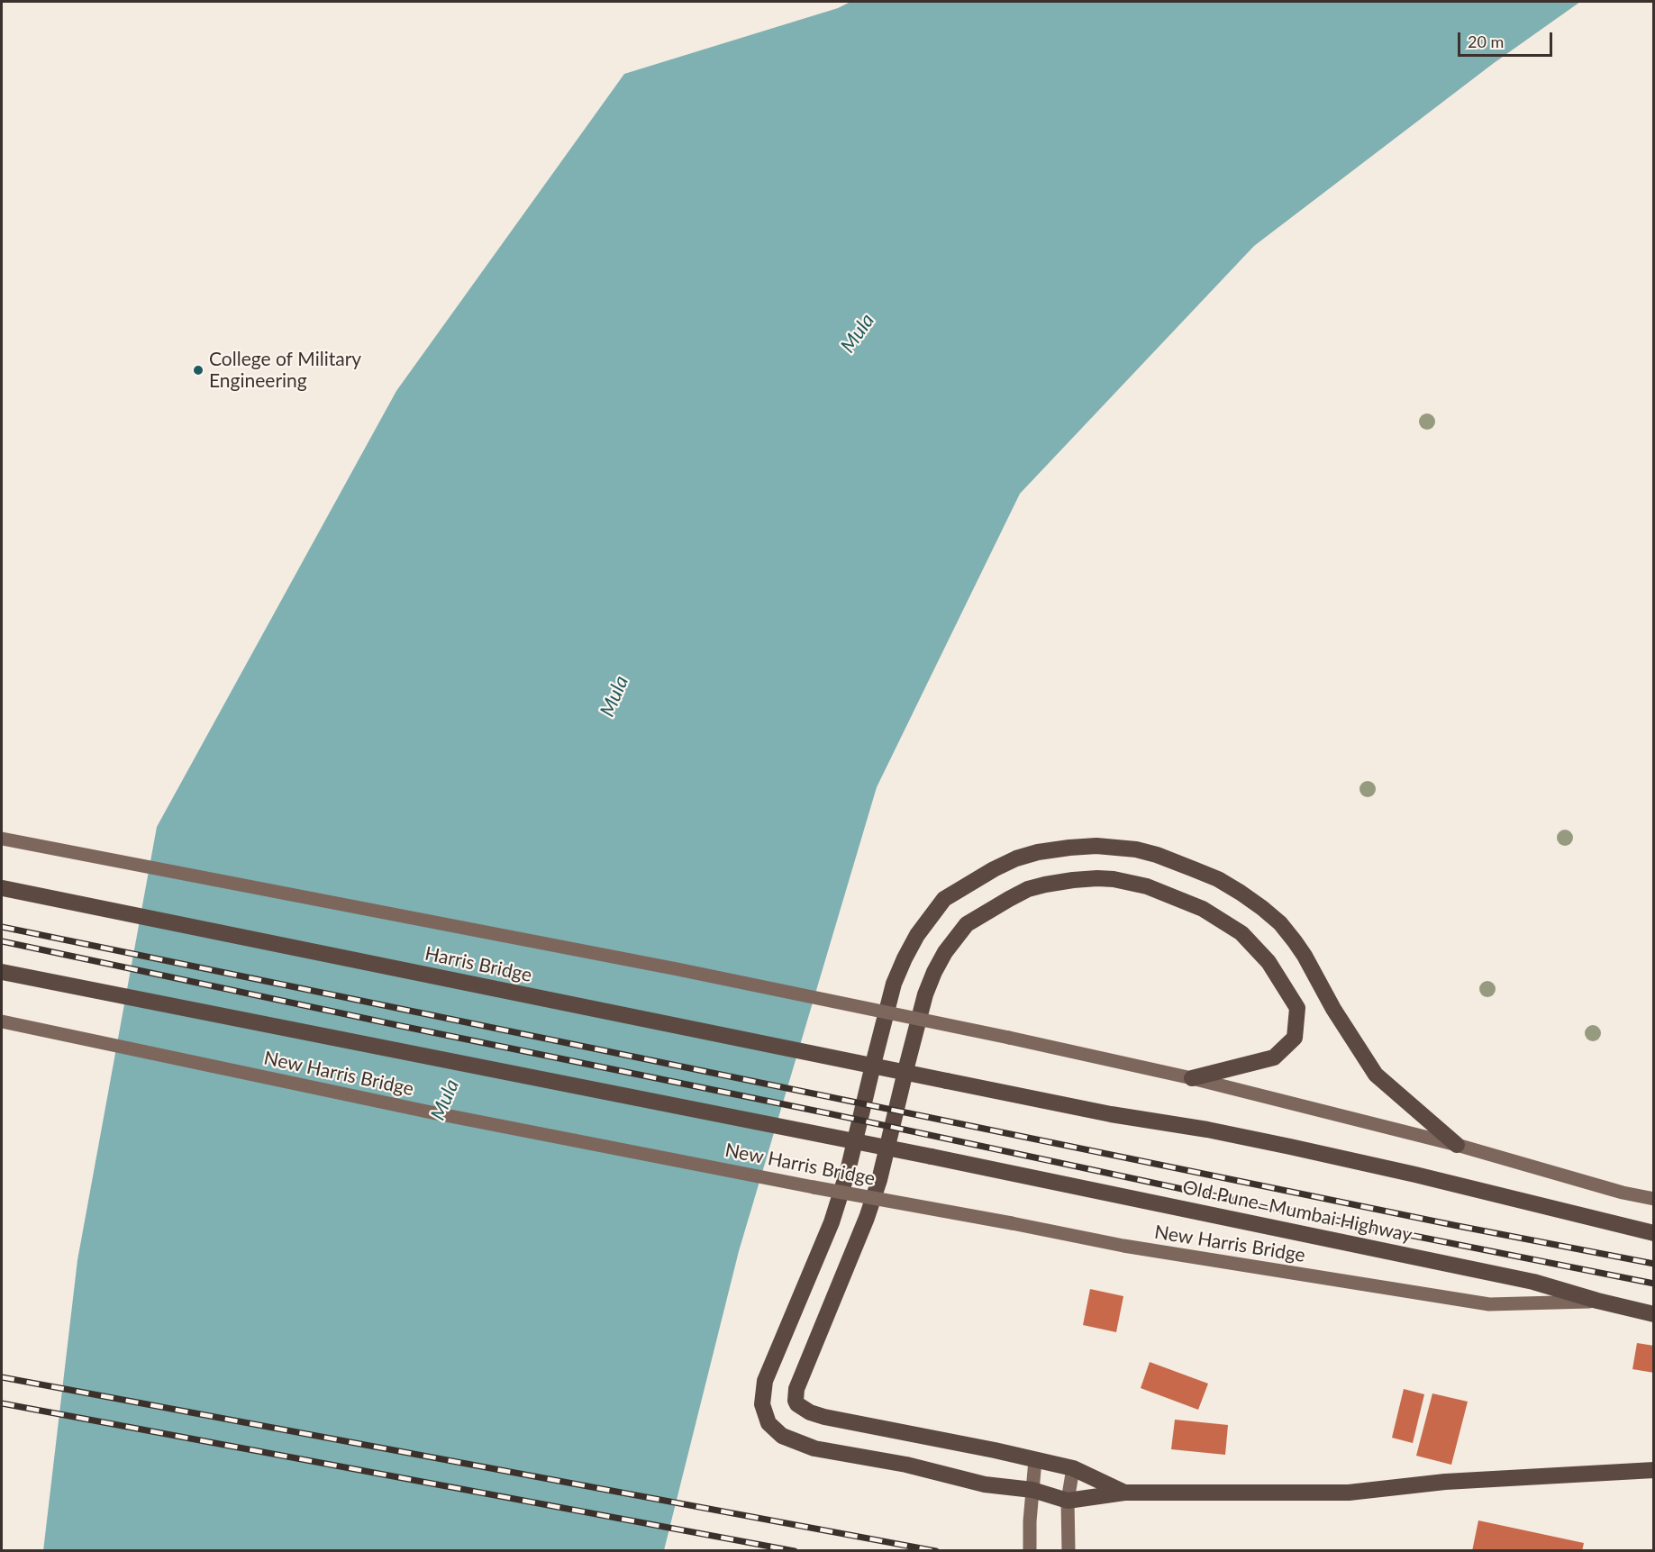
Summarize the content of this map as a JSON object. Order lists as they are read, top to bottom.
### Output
{
  "streets": {
    "highway": ["Harris Bridge", "Old Pune–Mumbai Highway"],
    "main road": ["New Harris Bridge"]
  },
  "crossings": [
    ["New Harris Bridge", "Old Pune–Mumbai Highway"]
  ],
  "water": ["Mula"],
  "places": ["College of Military Engineering"],
  "scale_bar": "20 m"
}
